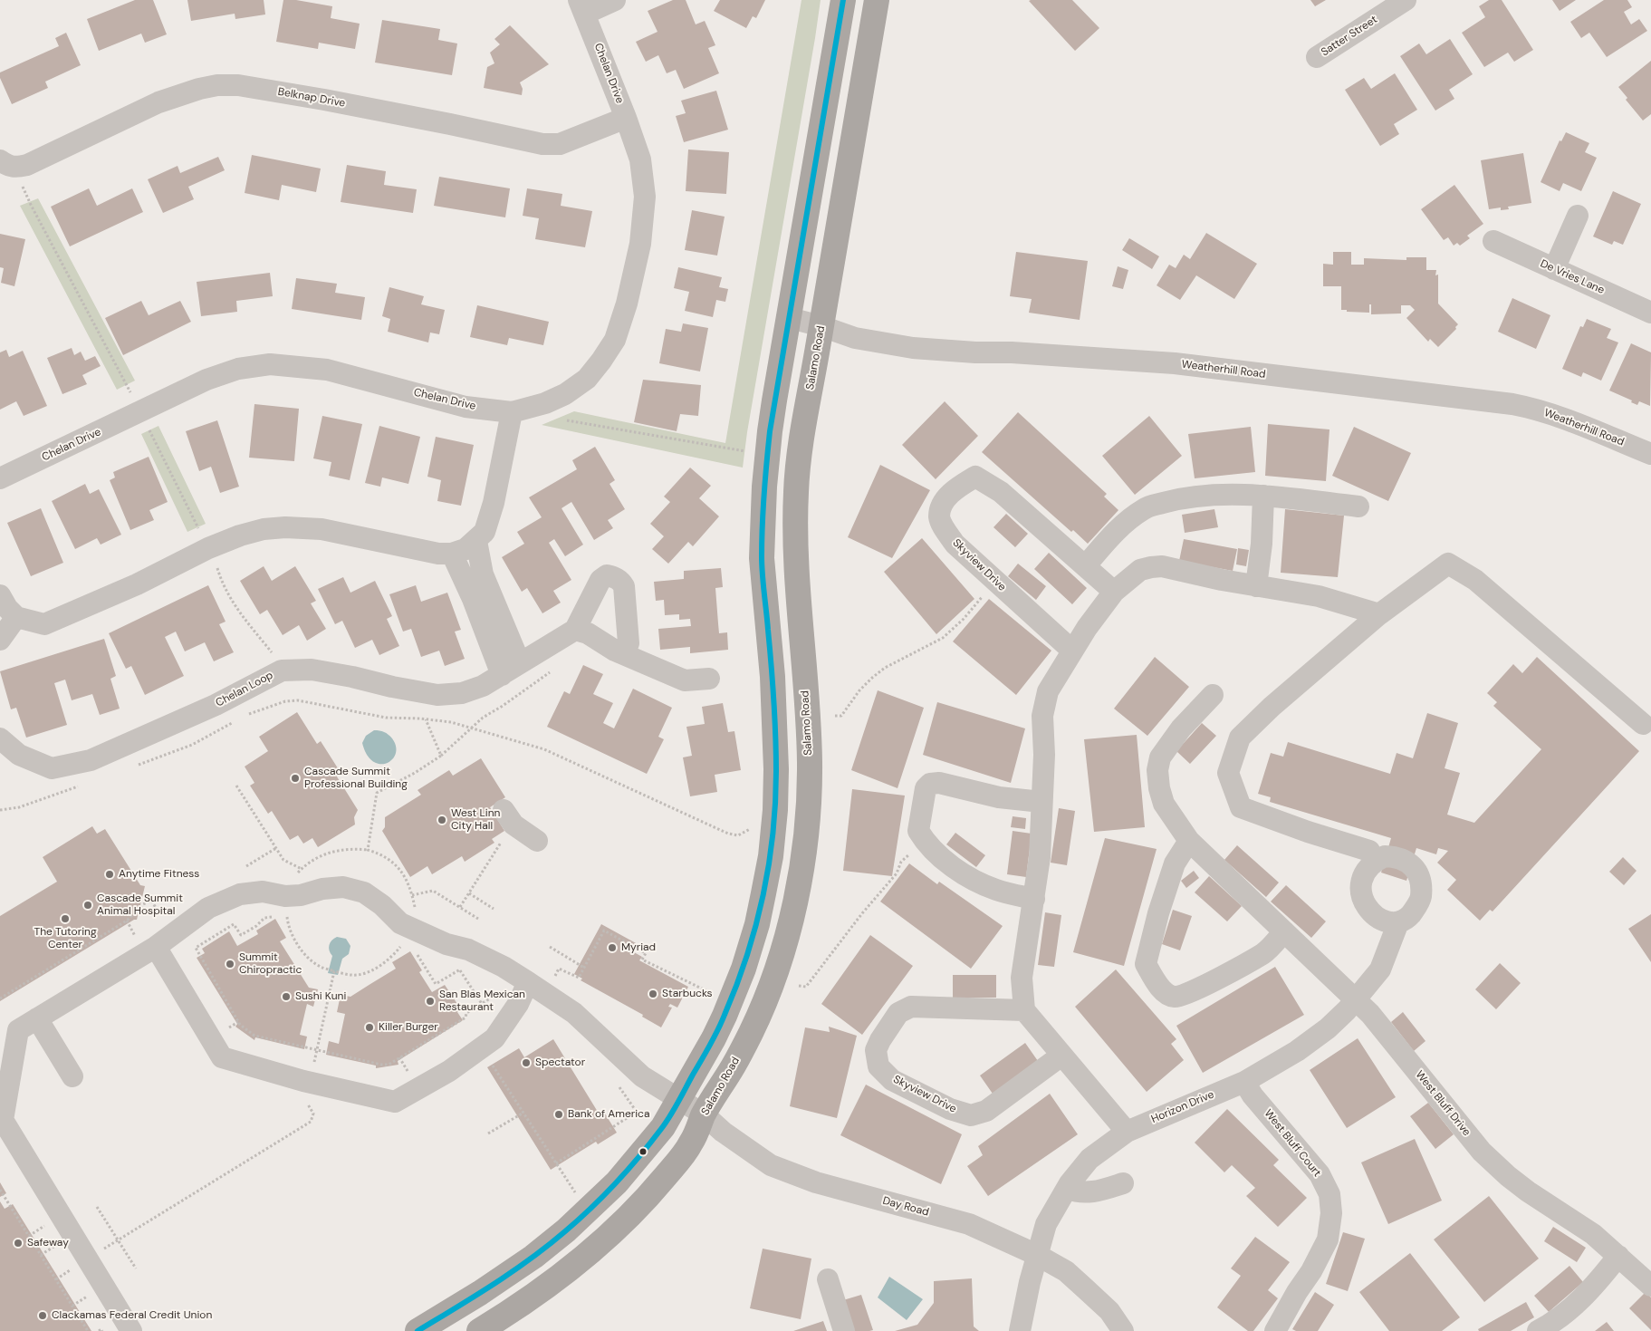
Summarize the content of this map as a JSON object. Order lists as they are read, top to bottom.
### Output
{
  "streets": {
    "main road": ["Salamo Road"],
    "street": [
      "Satter Street",
      "Chelan Drive",
      "Belknap Drive",
      "De Vries Lane",
      "Weatherhill Road",
      "Skyview Drive",
      "Chelan Loop",
      "West Bluff Drive",
      "Horizon Drive",
      "West Bluff Court",
      "Day Road"
    ]
  },
  "crossings": [
    ["Chelan Drive", "Belknap Drive"],
    ["Salamo Road", "Weatherhill Road"],
    ["Salamo Road", "Day Road"],
    ["West Bluff Drive", "Horizon Drive"],
    ["Horizon Drive", "West Bluff Court"],
    ["Horizon Drive", "Day Road"]
  ],
  "places": [
    "Cascade Summit Professional Building",
    "West Linn City Hall",
    "Anytime Fitness",
    "Cascade Summit Animal Hospital",
    "The Tutoring Center",
    "Myriad",
    "Summit Chiropractic",
    "Starbucks",
    "Sushi Kuni",
    "San Blas Mexican Restaurant",
    "Killer Burger",
    "Spectator",
    "Bank of America",
    "Safeway",
    "Clackamas Federal Credit Union"
  ]
}
